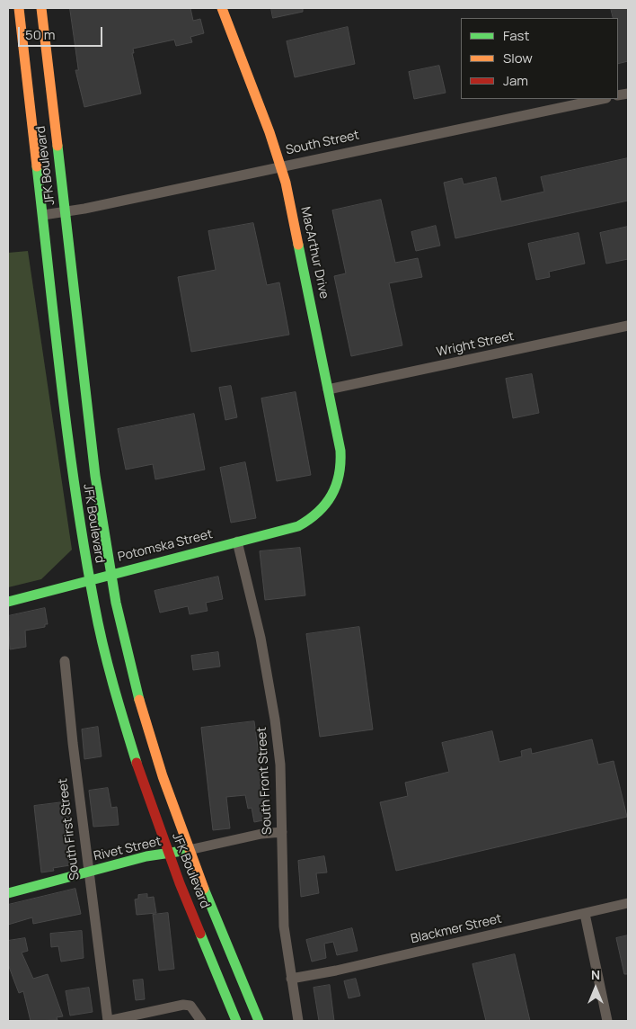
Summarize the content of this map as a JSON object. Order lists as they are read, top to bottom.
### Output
{
  "streets": {
    "main road": [
      "JFK Boulevard",
      "MacArthur Drive",
      "Potomska Street",
      "Rivet Street"
    ],
    "street": [
      "South Street",
      "Wright Street",
      "South Front Street",
      "South First Street",
      "Blackmer Street"
    ]
  },
  "crossings": [
    ["South Street", "JFK Boulevard"],
    ["South Street", "MacArthur Drive"],
    ["JFK Boulevard", "Potomska Street"],
    ["JFK Boulevard", "Rivet Street"],
    ["MacArthur Drive", "Wright Street"],
    ["MacArthur Drive", "Potomska Street"],
    ["Potomska Street", "South Front Street"],
    ["South Front Street", "Rivet Street"],
    ["South Front Street", "Blackmer Street"],
    ["South First Street", "Rivet Street"]
  ],
  "legend": ["Fast", "Slow", "Jam"],
  "scale_bar": "50 m",
  "north": "top"
}
